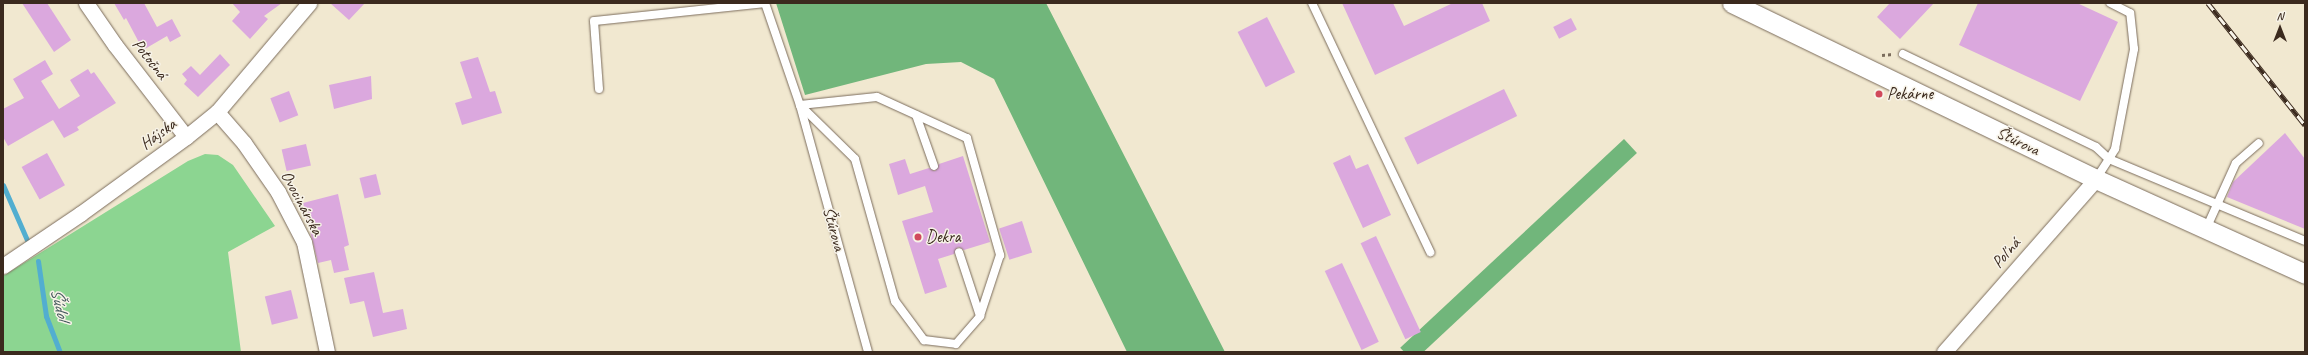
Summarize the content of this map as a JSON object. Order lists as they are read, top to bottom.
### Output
{
  "streets": {
    "street": [
      "Potočná",
      "Hájska",
      "Štúrova",
      "Ovocinárska",
      "Poľná"
    ]
  },
  "crossings": [
    ["Potočná", "Hájska"],
    ["Hájska", "Ovocinárska"],
    ["Štúrova", "Poľná"]
  ],
  "water": ["Šúdol"],
  "places": ["Pekárne", "Dekra"],
  "north": "top"
}
